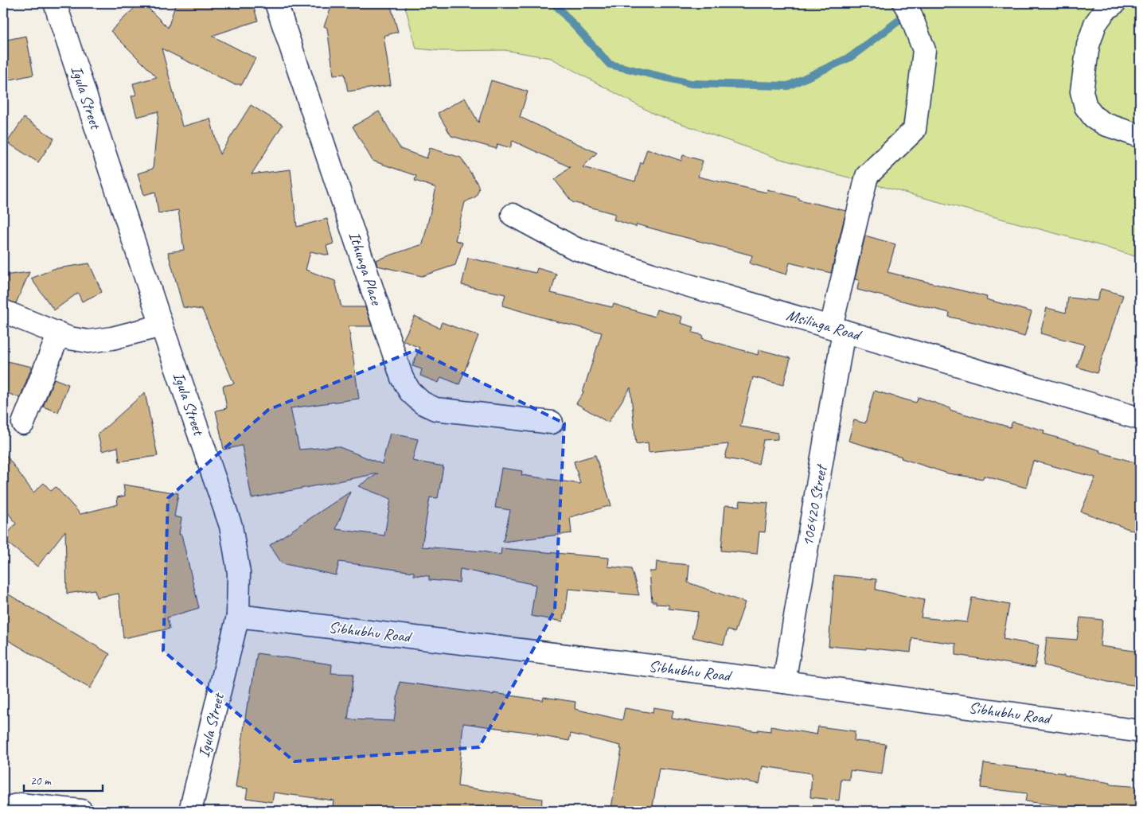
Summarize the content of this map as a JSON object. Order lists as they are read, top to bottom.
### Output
{
  "streets": {
    "street": [
      "Igula Street",
      "Ithunga Place",
      "Msilinga Road",
      "106420 Street",
      "Sibhubhu Road"
    ]
  },
  "crossings": [
    ["Igula Street", "Sibhubhu Road"],
    ["Msilinga Road", "106420 Street"],
    ["106420 Street", "Sibhubhu Road"]
  ],
  "scale_bar": "20 m"
}
